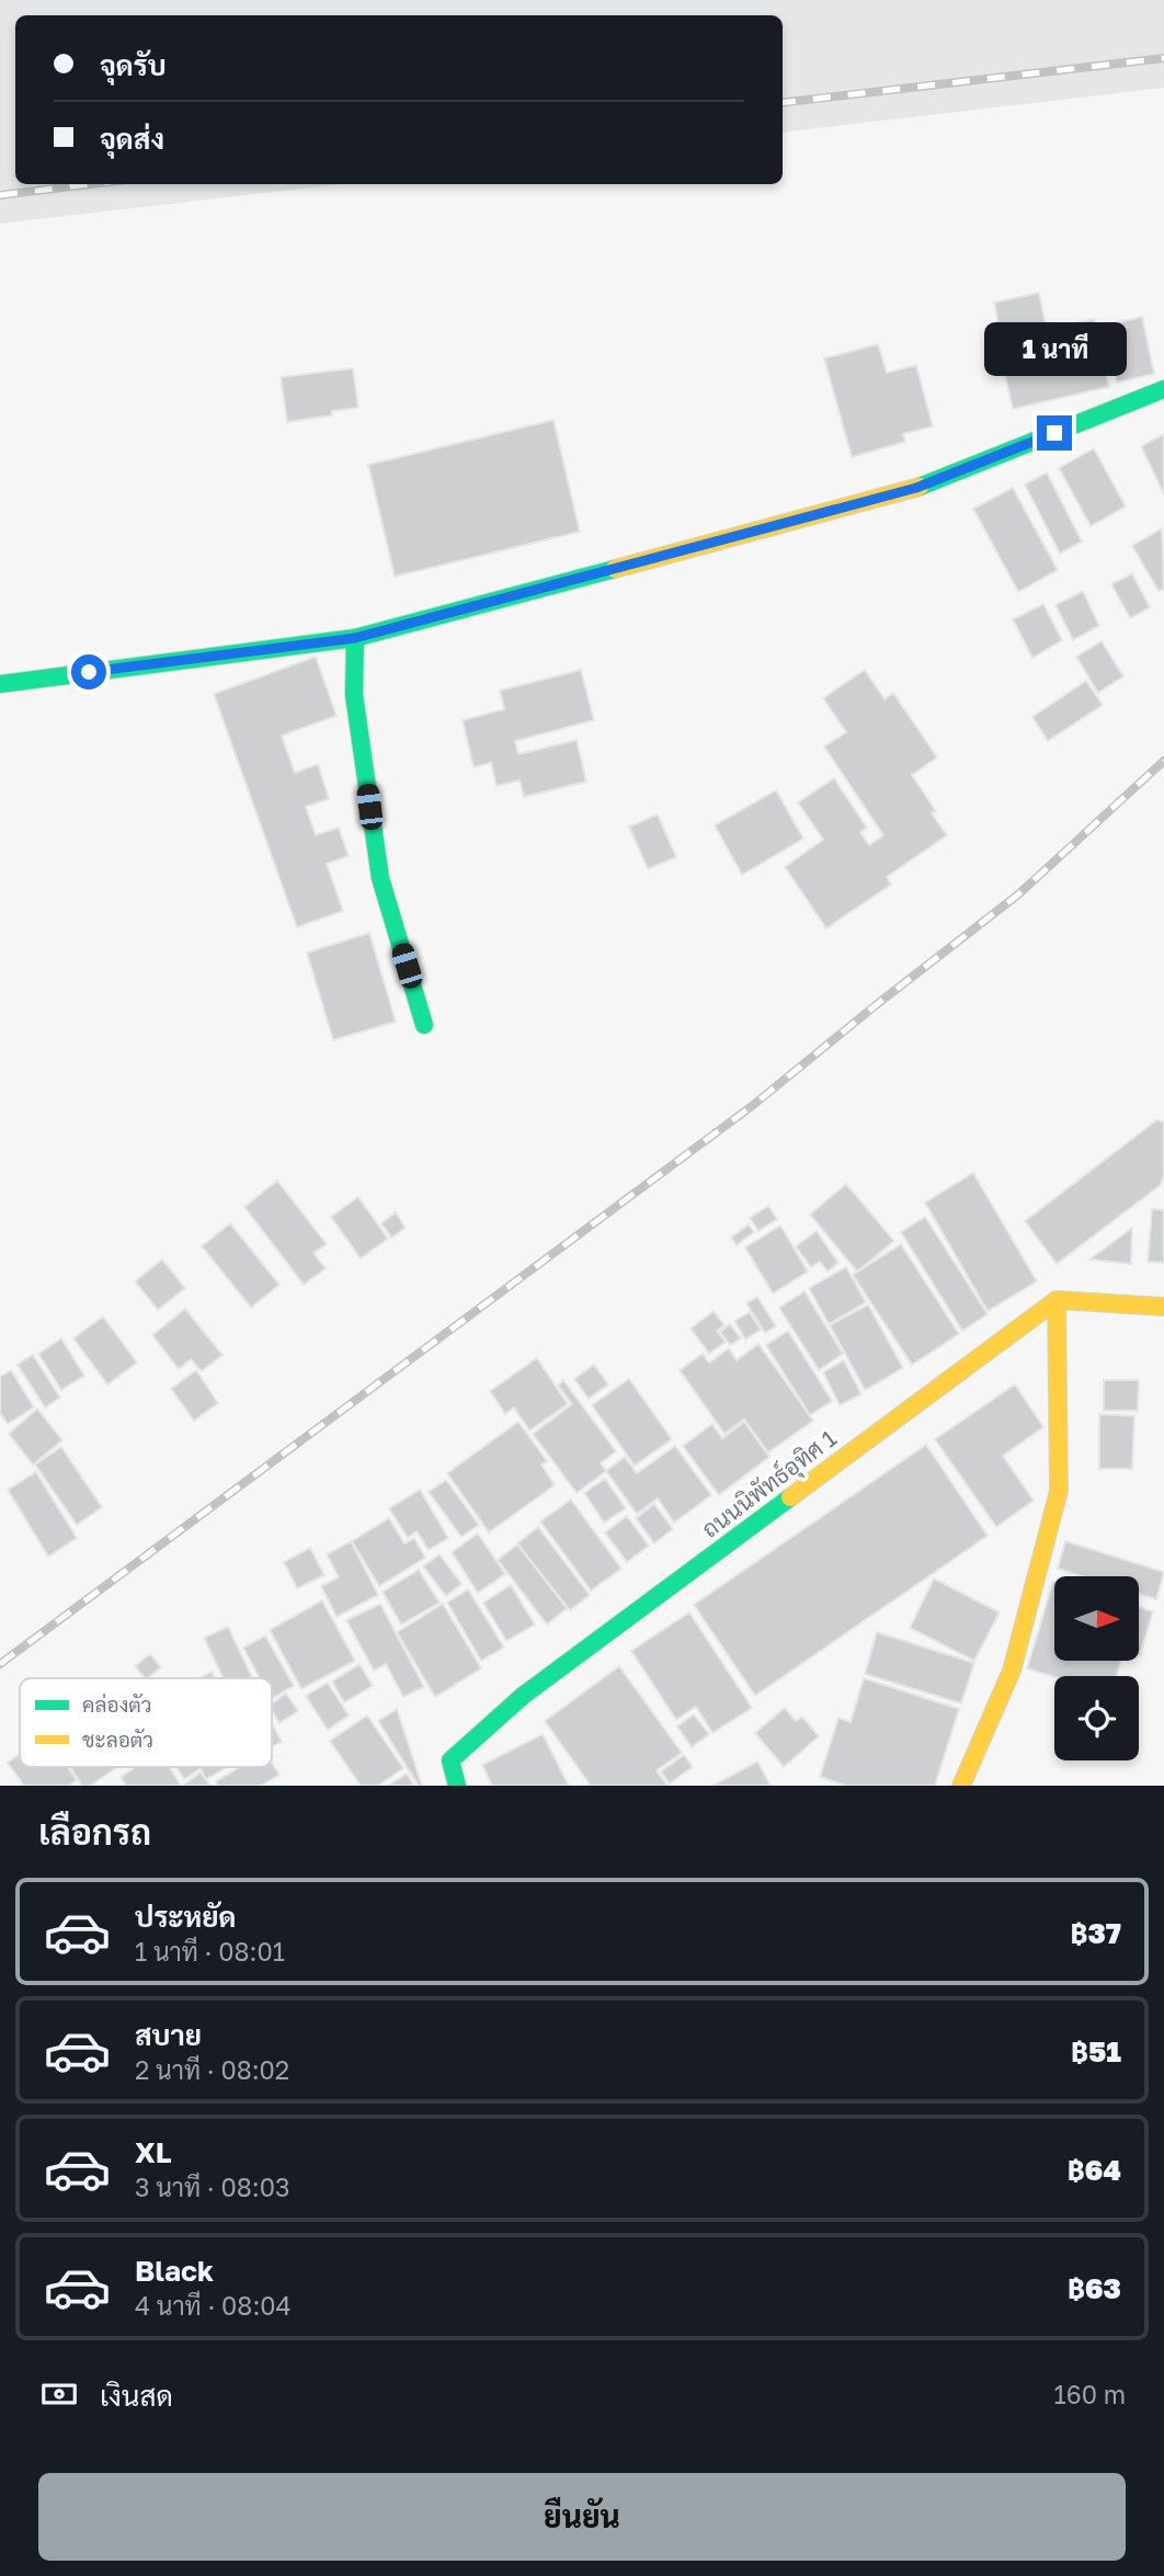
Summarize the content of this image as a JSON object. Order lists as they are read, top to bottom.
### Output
{
  "streets": {
    "street": ["ถนนนิพัทธ์อุทิศ 1"]
  },
  "legend": ["คล่องตัว", "ชะลอตัว"],
  "north": "right",
  "page": {
    "banner": ["จุดรับ", "จุดส่ง"],
    "bubble": "1 นาที",
    "heading": "เลือกรถ",
    "list": [
      {
        "name": "ประหยัด",
        "note": "1 นาที · 08:01",
        "value": "฿37"
      },
      {
        "name": "สบาย",
        "note": "2 นาที · 08:02",
        "value": "฿51"
      },
      {
        "name": "XL",
        "note": "3 นาที · 08:03",
        "value": "฿64"
      },
      {
        "name": "Black",
        "note": "4 นาที · 08:04",
        "value": "฿63"
      }
    ],
    "pay": ["เงินสด", "160 m"],
    "buttons": "ยืนยัน"
  }
}
